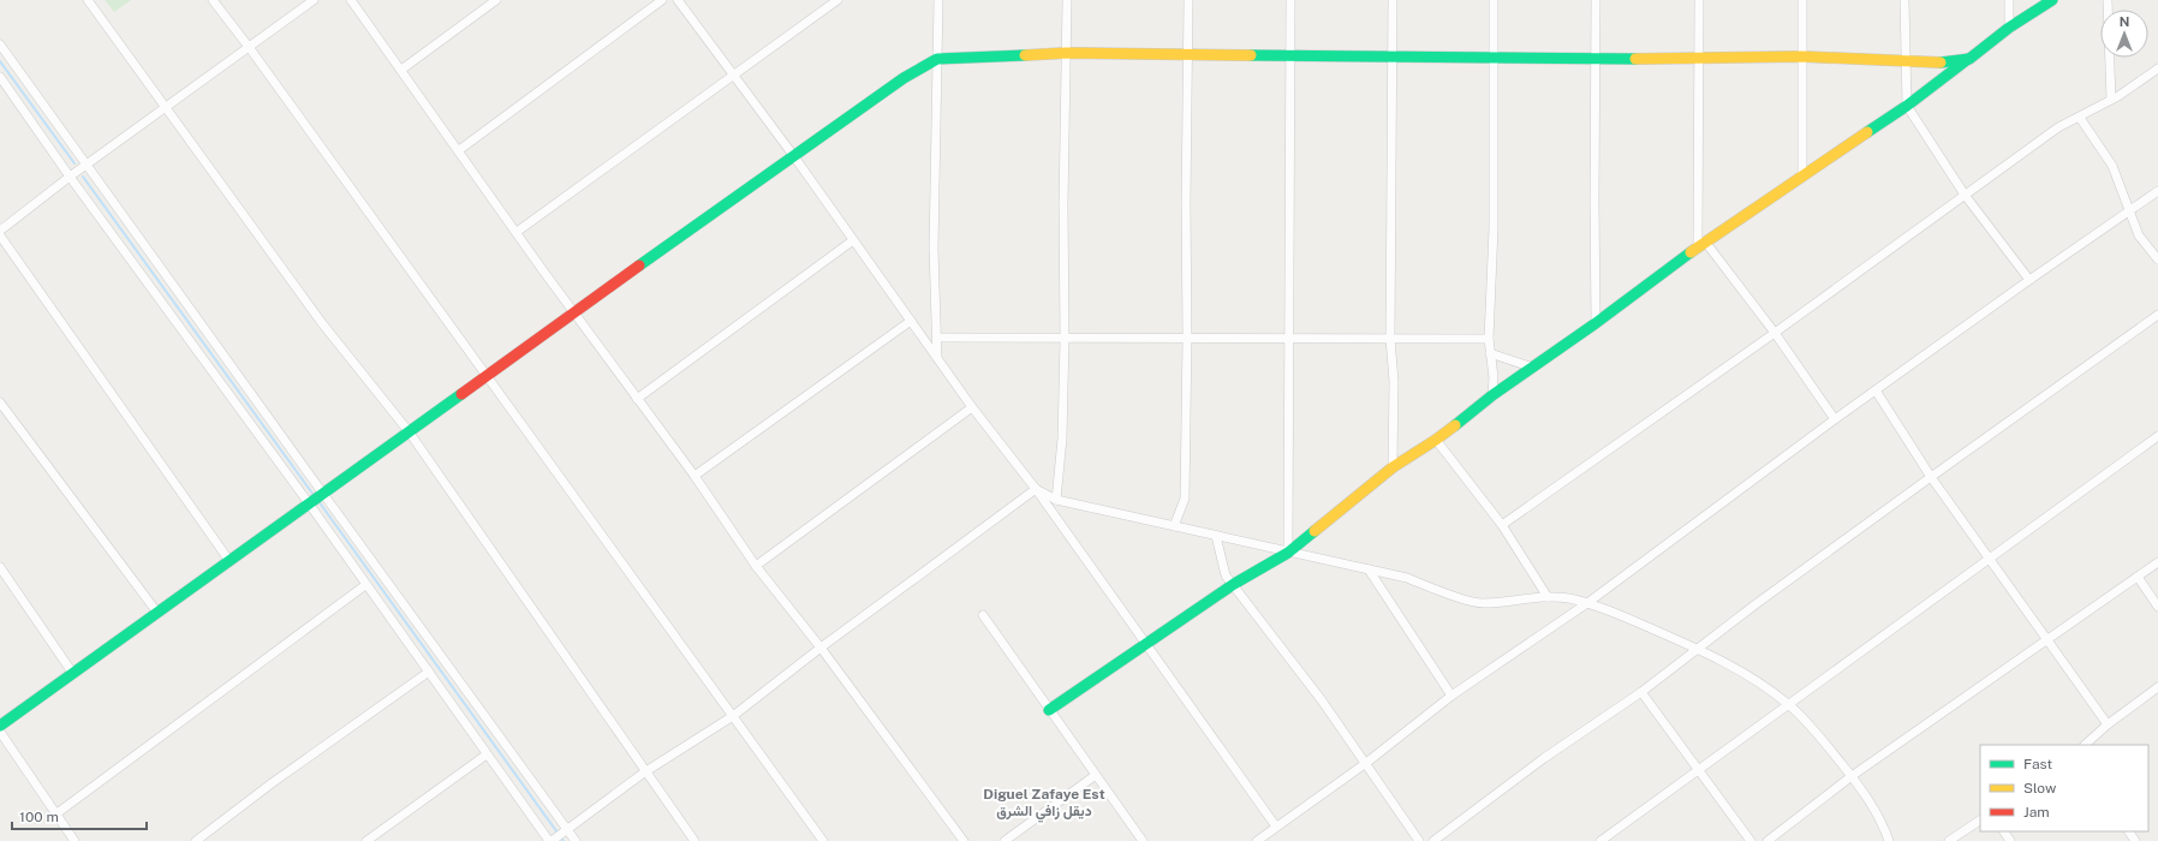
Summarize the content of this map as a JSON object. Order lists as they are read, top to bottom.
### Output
{
  "districts": ["Diguel Zafaye Est ديقل زافي الشرق"],
  "legend": ["Fast", "Slow", "Jam"],
  "scale_bar": "100 m",
  "north": "top"
}
